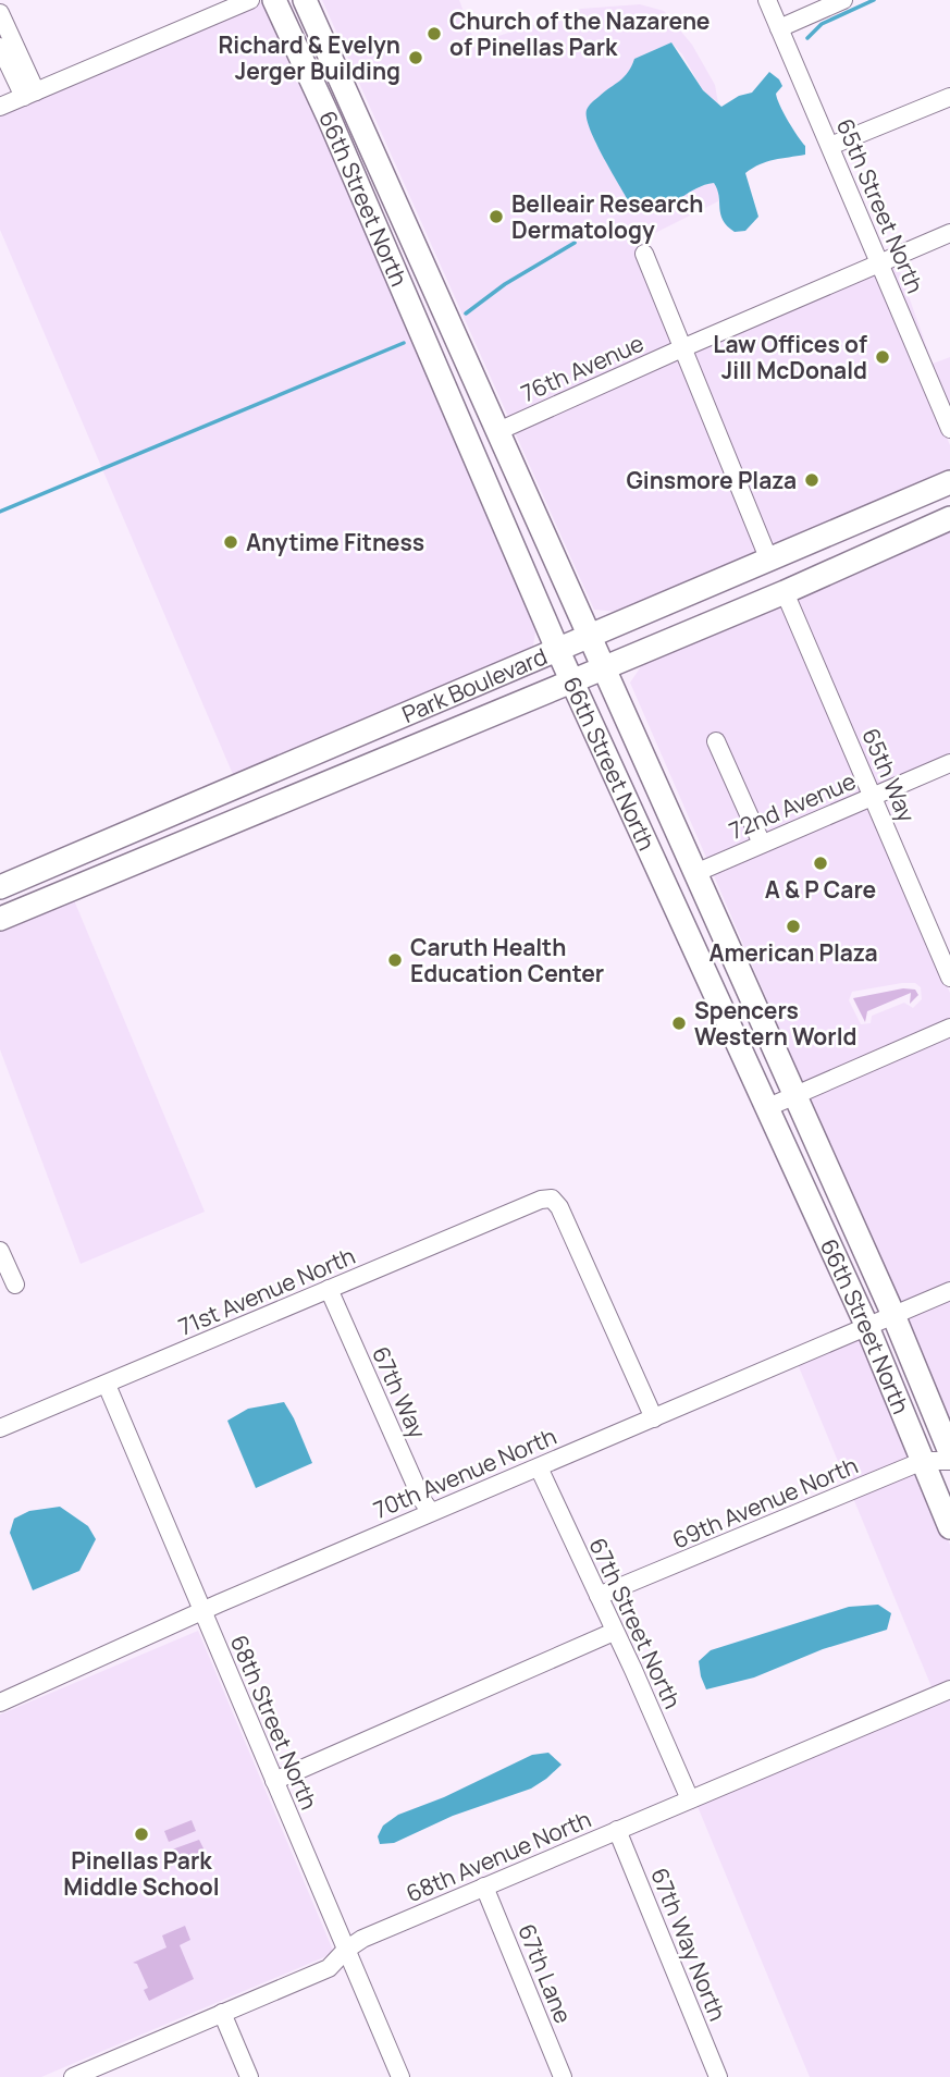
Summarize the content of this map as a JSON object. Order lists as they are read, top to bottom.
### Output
{
  "streets": {
    "main road": ["66th Street North", "Park Boulevard"],
    "street": [
      "65th Street North",
      "76th Avenue",
      "65th Way",
      "72nd Avenue",
      "71st Avenue North",
      "67th Way",
      "70th Avenue North",
      "69th Avenue North",
      "67th Street North",
      "68th Street North",
      "68th Avenue North",
      "67th Way North",
      "67th Lane"
    ]
  },
  "crossings": [
    ["66th Street North", "76th Avenue"],
    ["66th Street North", "Park Boulevard"],
    ["66th Street North", "72nd Avenue"],
    ["66th Street North", "70th Avenue North"],
    ["66th Street North", "69th Avenue North"],
    ["65th Street North", "76th Avenue"],
    ["Park Boulevard", "65th Way"],
    ["65th Way", "72nd Avenue"],
    ["71st Avenue North", "67th Way"],
    ["71st Avenue North", "70th Avenue North"],
    ["71st Avenue North", "68th Street North"],
    ["67th Way", "70th Avenue North"],
    ["70th Avenue North", "67th Street North"],
    ["70th Avenue North", "68th Street North"],
    ["69th Avenue North", "67th Street North"],
    ["67th Street North", "68th Avenue North"],
    ["68th Street North", "68th Avenue North"],
    ["68th Avenue North", "67th Way North"],
    ["68th Avenue North", "67th Lane"]
  ],
  "places": [
    "Church of the Nazarene of Pinellas Park",
    "Richard & Evelyn Jerger Building",
    "Belleair Research Dermatology",
    "Law Offices of Jill McDonald",
    "Ginsmore Plaza",
    "Anytime Fitness",
    "A & P Care",
    "American Plaza",
    "Caruth Health Education Center",
    "Spencers Western World",
    "Pinellas Park Middle School"
  ]
}
